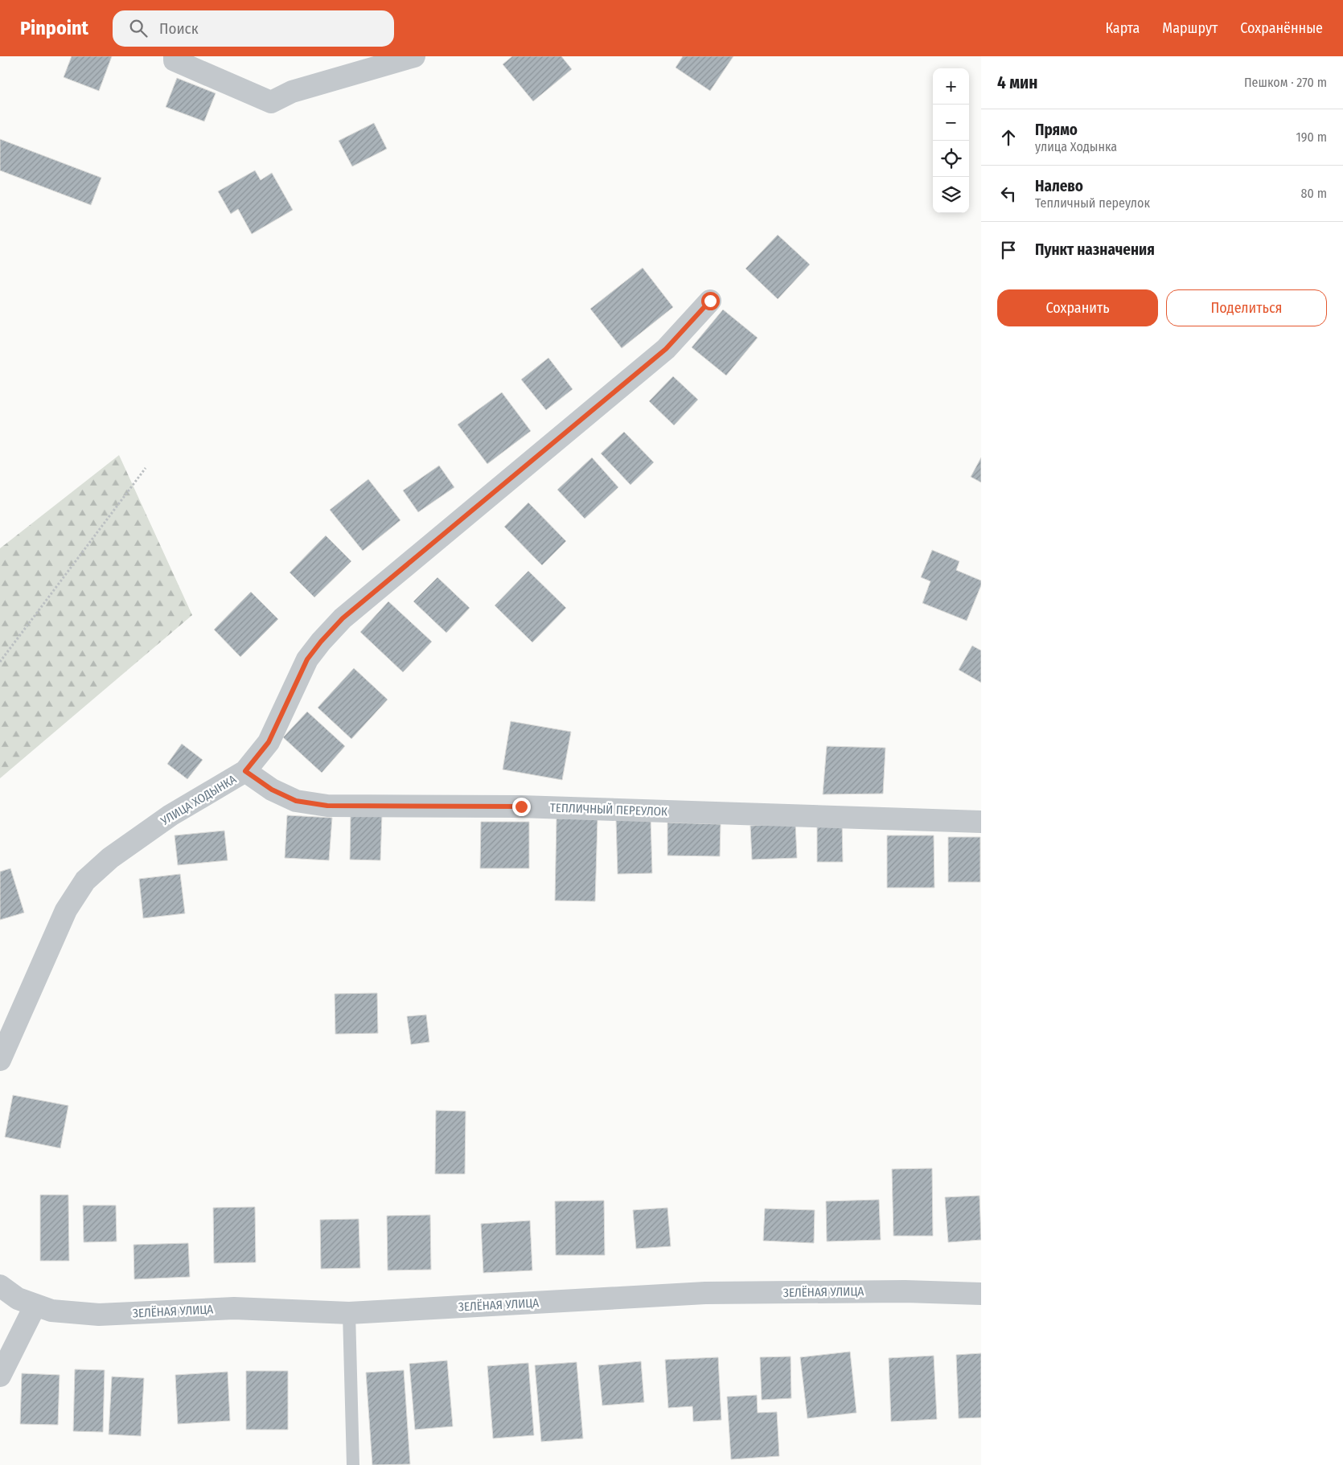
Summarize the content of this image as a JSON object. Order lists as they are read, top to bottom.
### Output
{
  "streets": {
    "street": ["УЛИЦА ХОДЫНКА", "ТЕПЛИЧНЫЙ ПЕРЕУЛОК", "ЗЕЛЁНАЯ УЛИЦА"]
  },
  "crossings": [
    ["УЛИЦА ХОДЫНКА", "ТЕПЛИЧНЫЙ ПЕРЕУЛОК"]
  ],
  "page": {
    "header": "Pinpoint",
    "search": "Поиск",
    "nav": ["Карта", "Маршрут", "Сохранённые"],
    "heading": ["4 мин", "Пешком · 270 m"],
    "map_buttons": ["+", "−"],
    "list": [
      ["Прямо", "улица Ходынка", "190 m"],
      ["Налево", "Тепличный переулок", "80 m"],
      "Пункт назначения"
    ],
    "buttons": ["Сохранить", "Поделиться"]
  }
}
